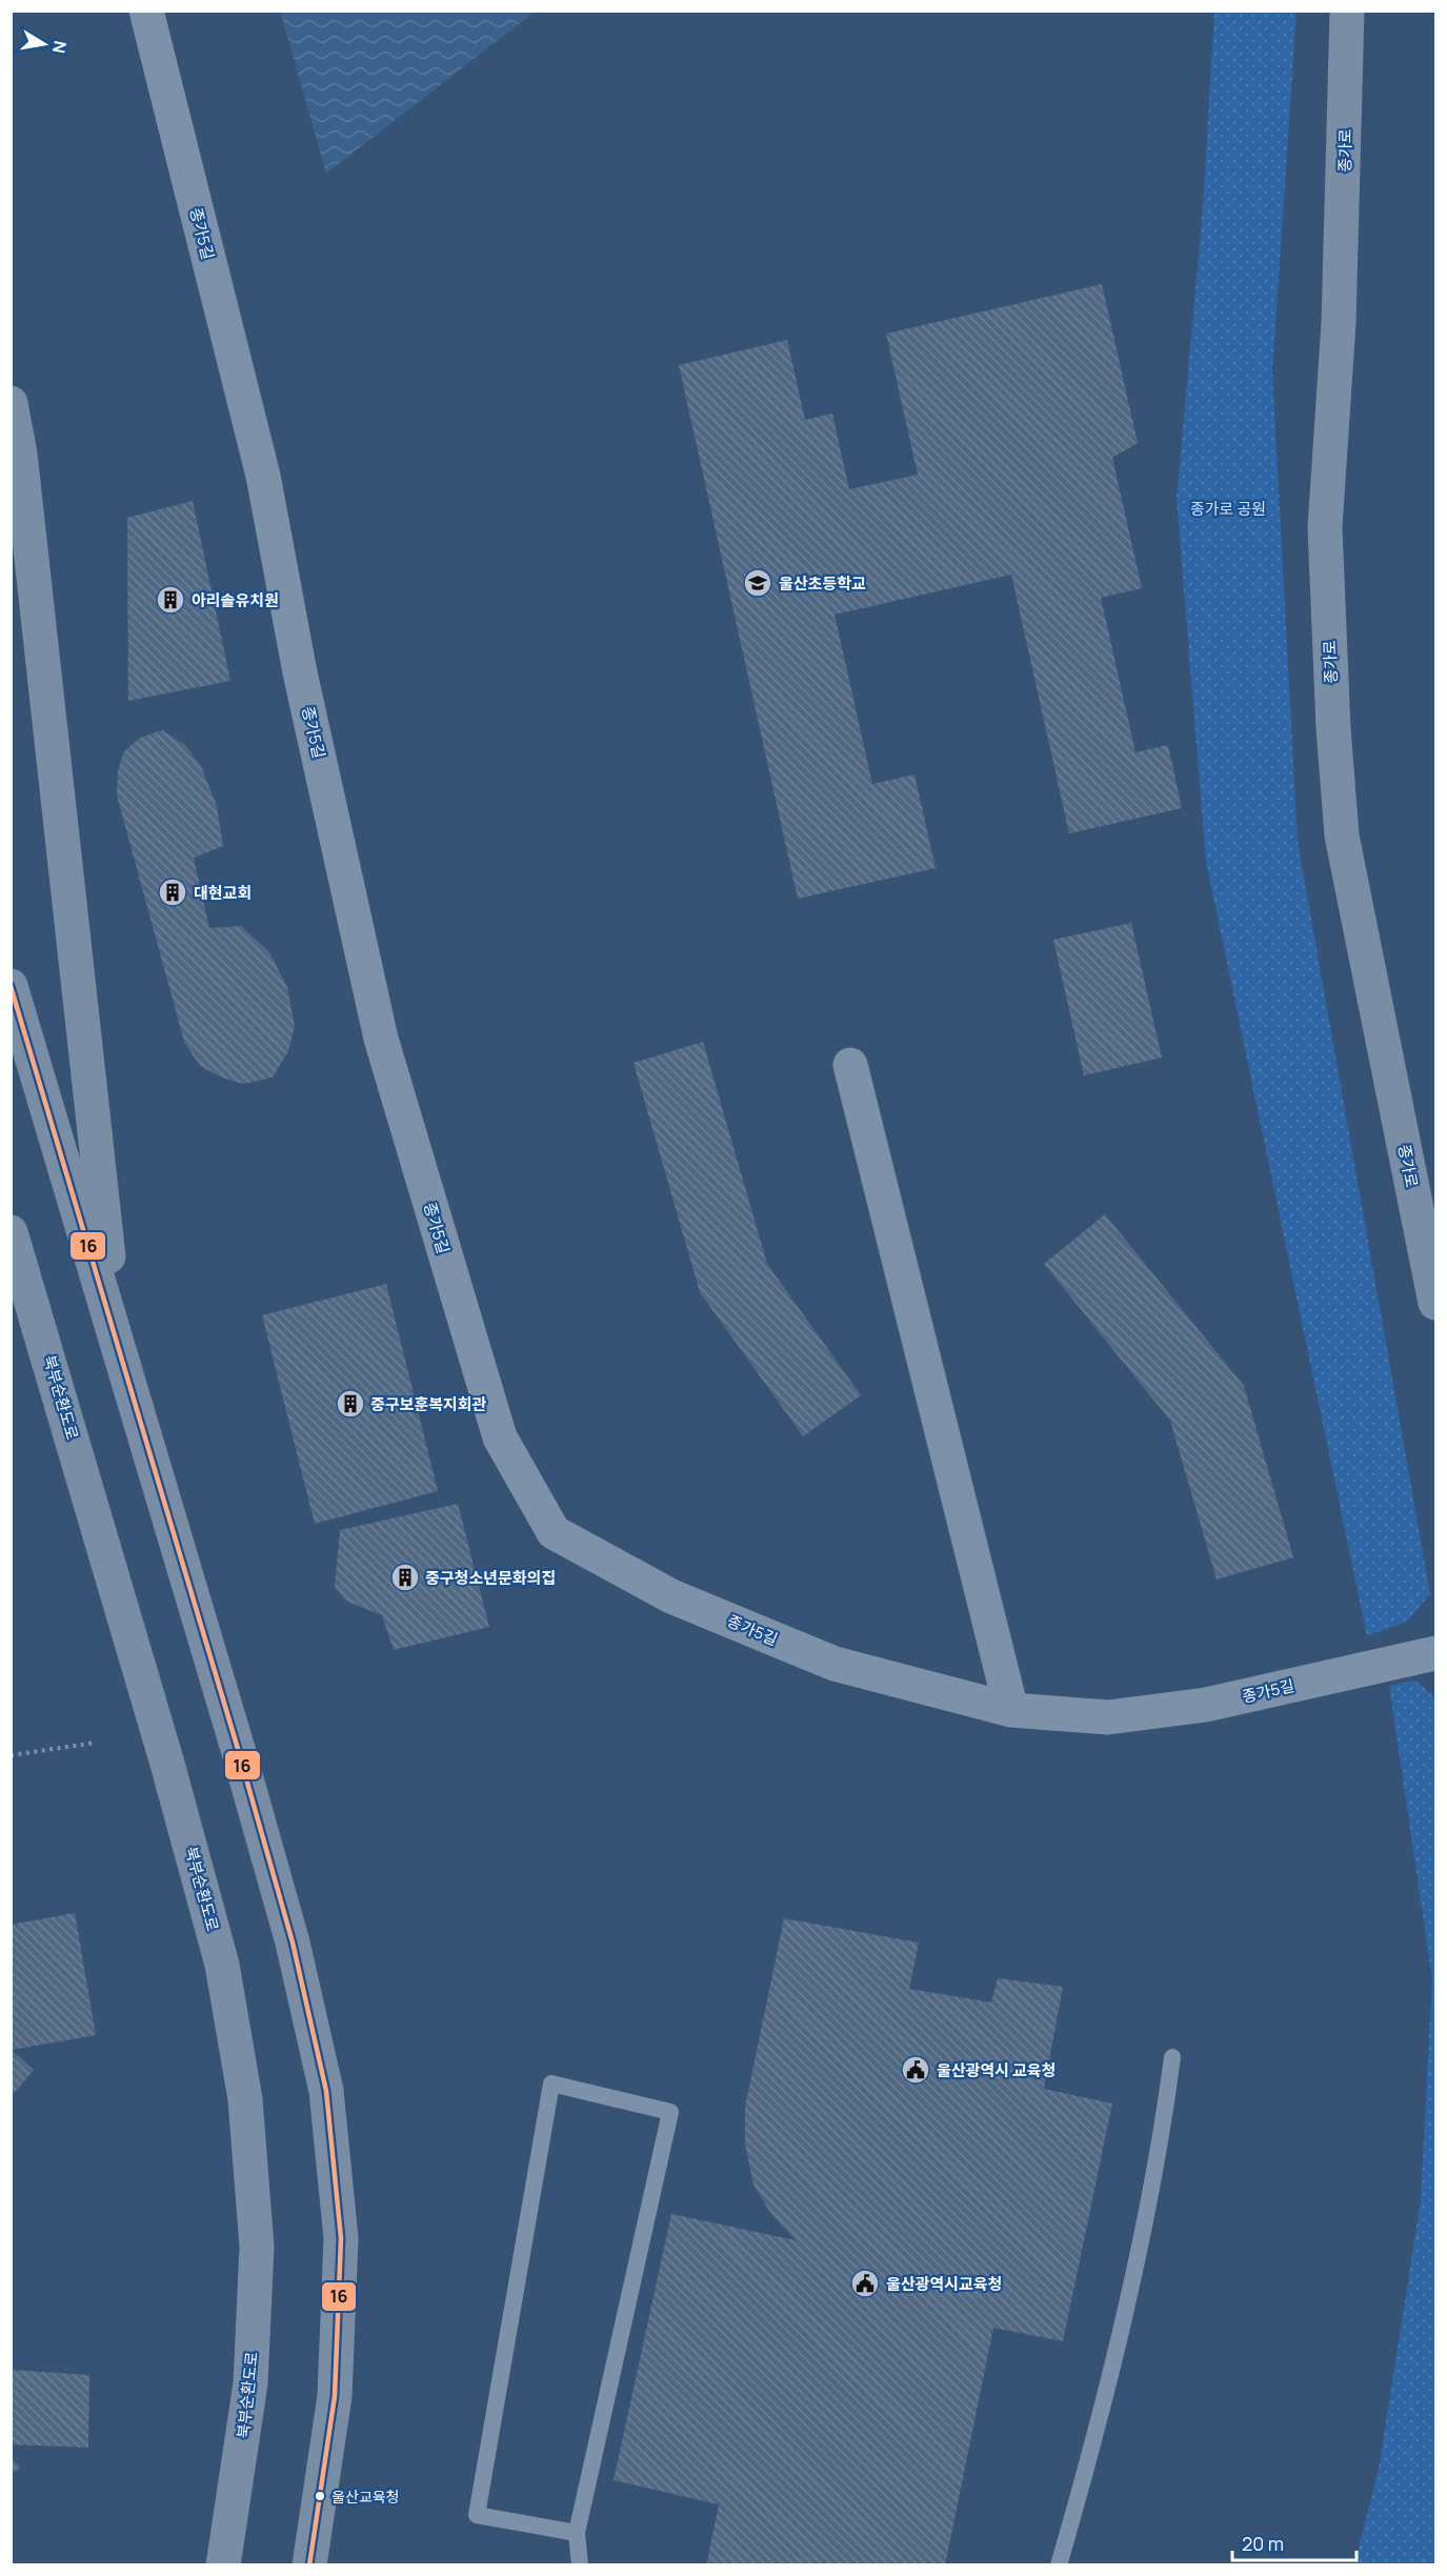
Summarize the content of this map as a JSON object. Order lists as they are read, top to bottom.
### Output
{
  "streets": {
    "main road": ["종가로", "북부순환도로"],
    "street": ["종가5길"]
  },
  "parks": ["종가로 공원"],
  "places": {
    "school or university": ["울산초등학교"],
    "building": [
      "아리솔유치원",
      "대현교회",
      "중구보훈복지회관",
      "중구청소년문화의집"
    ],
    "public building": ["울산광역시 교육청", "울산광역시교육청"],
    "other": ["울산교육청"]
  },
  "lines": ["transit line 16"],
  "scale_bar": "20 m",
  "north": "right"
}
